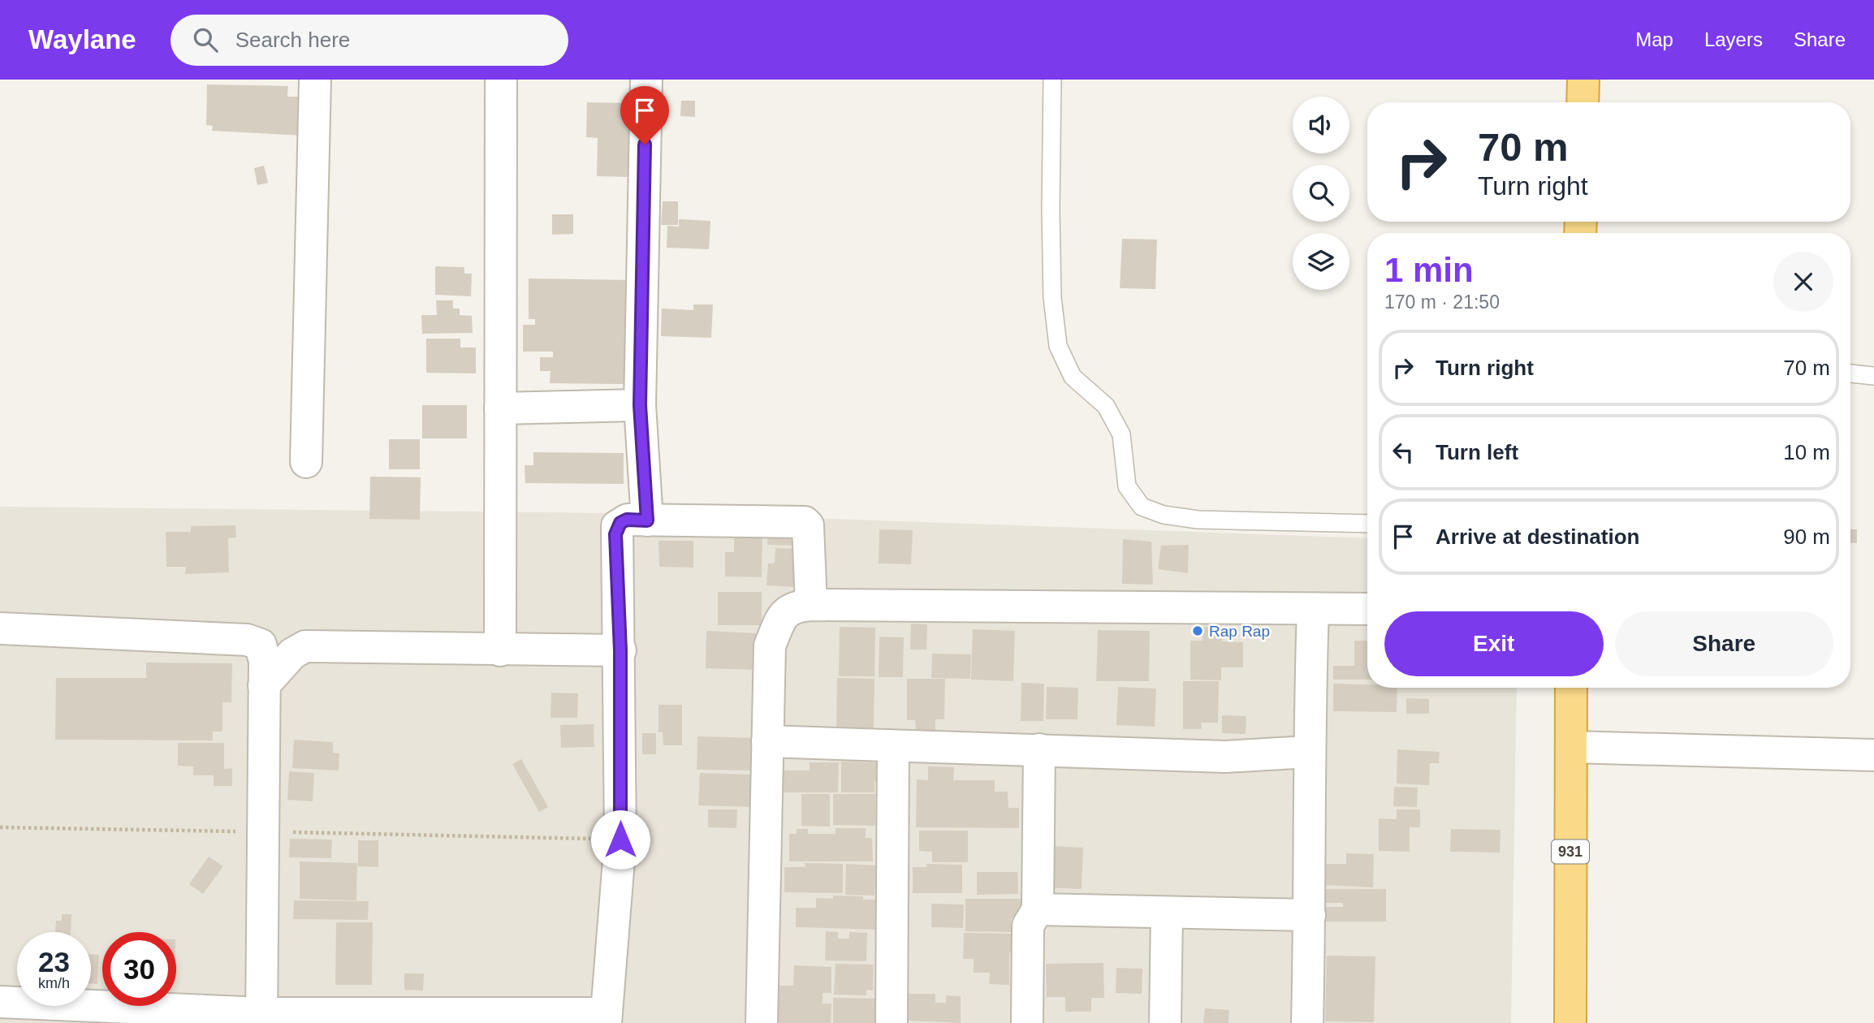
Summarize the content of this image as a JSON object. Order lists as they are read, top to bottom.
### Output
{
  "streets": {
    "highway": ["931"]
  },
  "places": ["Rap Rap"],
  "page": {
    "header": "Waylane",
    "search": "Search here",
    "nav": ["Map", "Layers", "Share"],
    "turn": ["70 m", "Turn right"],
    "heading": ["1 min", "170 m · 21:50"],
    "list": [
      {
        "name": "Turn right",
        "value": "70 m"
      },
      {
        "name": "Turn left",
        "value": "10 m"
      },
      {
        "name": "Arrive at destination",
        "value": "90 m"
      }
    ],
    "buttons": ["Exit", "Share"],
    "speed": "23 km/h",
    "limit": "30"
  }
}
